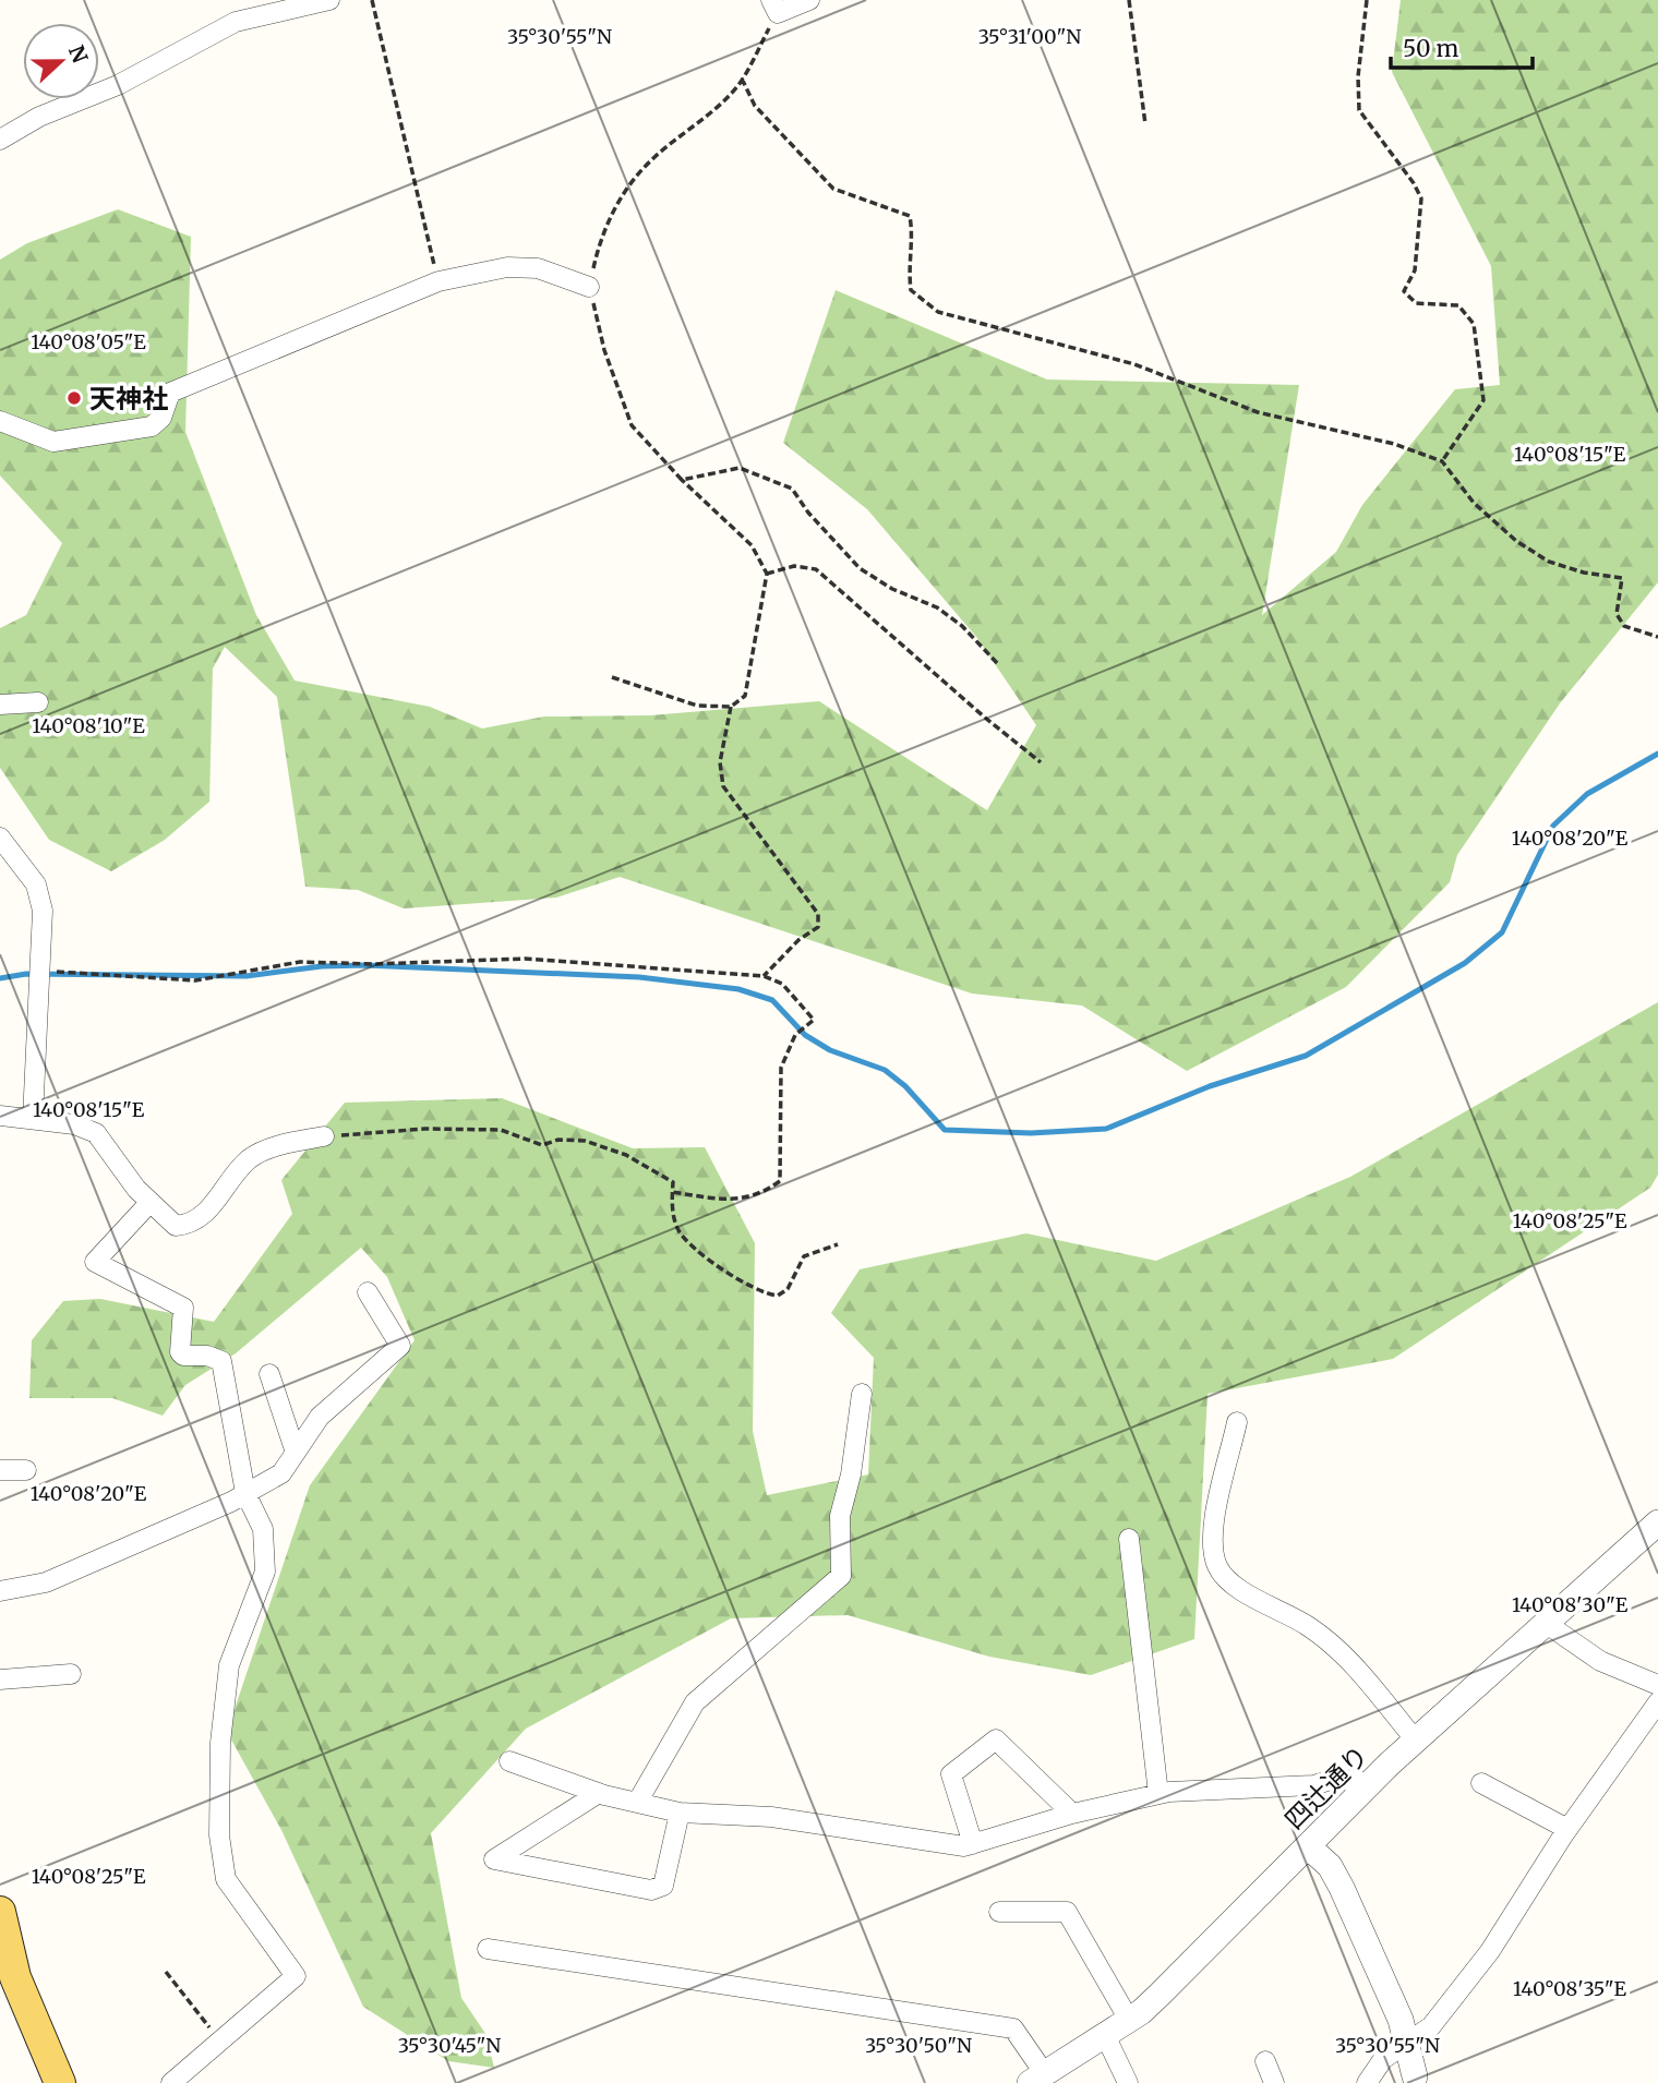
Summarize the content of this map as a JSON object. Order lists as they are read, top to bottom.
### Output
{
  "streets": {
    "street": ["四辻通り"]
  },
  "places": ["天神社"],
  "scale_bar": "50 m",
  "north": "right",
  "coordinates": [
    "35°30'55\"N",
    "35°31'00\"N",
    "140°08'05\"E",
    "140°08'15\"E",
    "140°08'10\"E",
    "140°08'20\"E",
    "140°08'25\"E",
    "140°08'30\"E",
    "140°08'35\"E",
    "35°30'45\"N",
    "35°30'50\"N"
  ]
}
